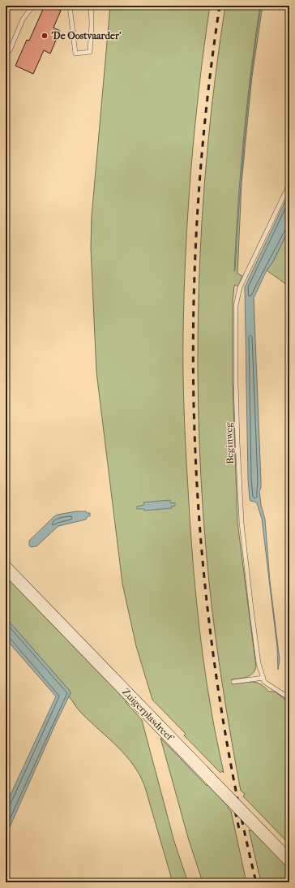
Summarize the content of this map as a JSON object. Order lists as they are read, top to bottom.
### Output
{
  "streets": {
    "main road": ["Zuigerplasdreef"],
    "lane": ["Beginweg"]
  },
  "places": ["'De Oostvaarder'"]
}
